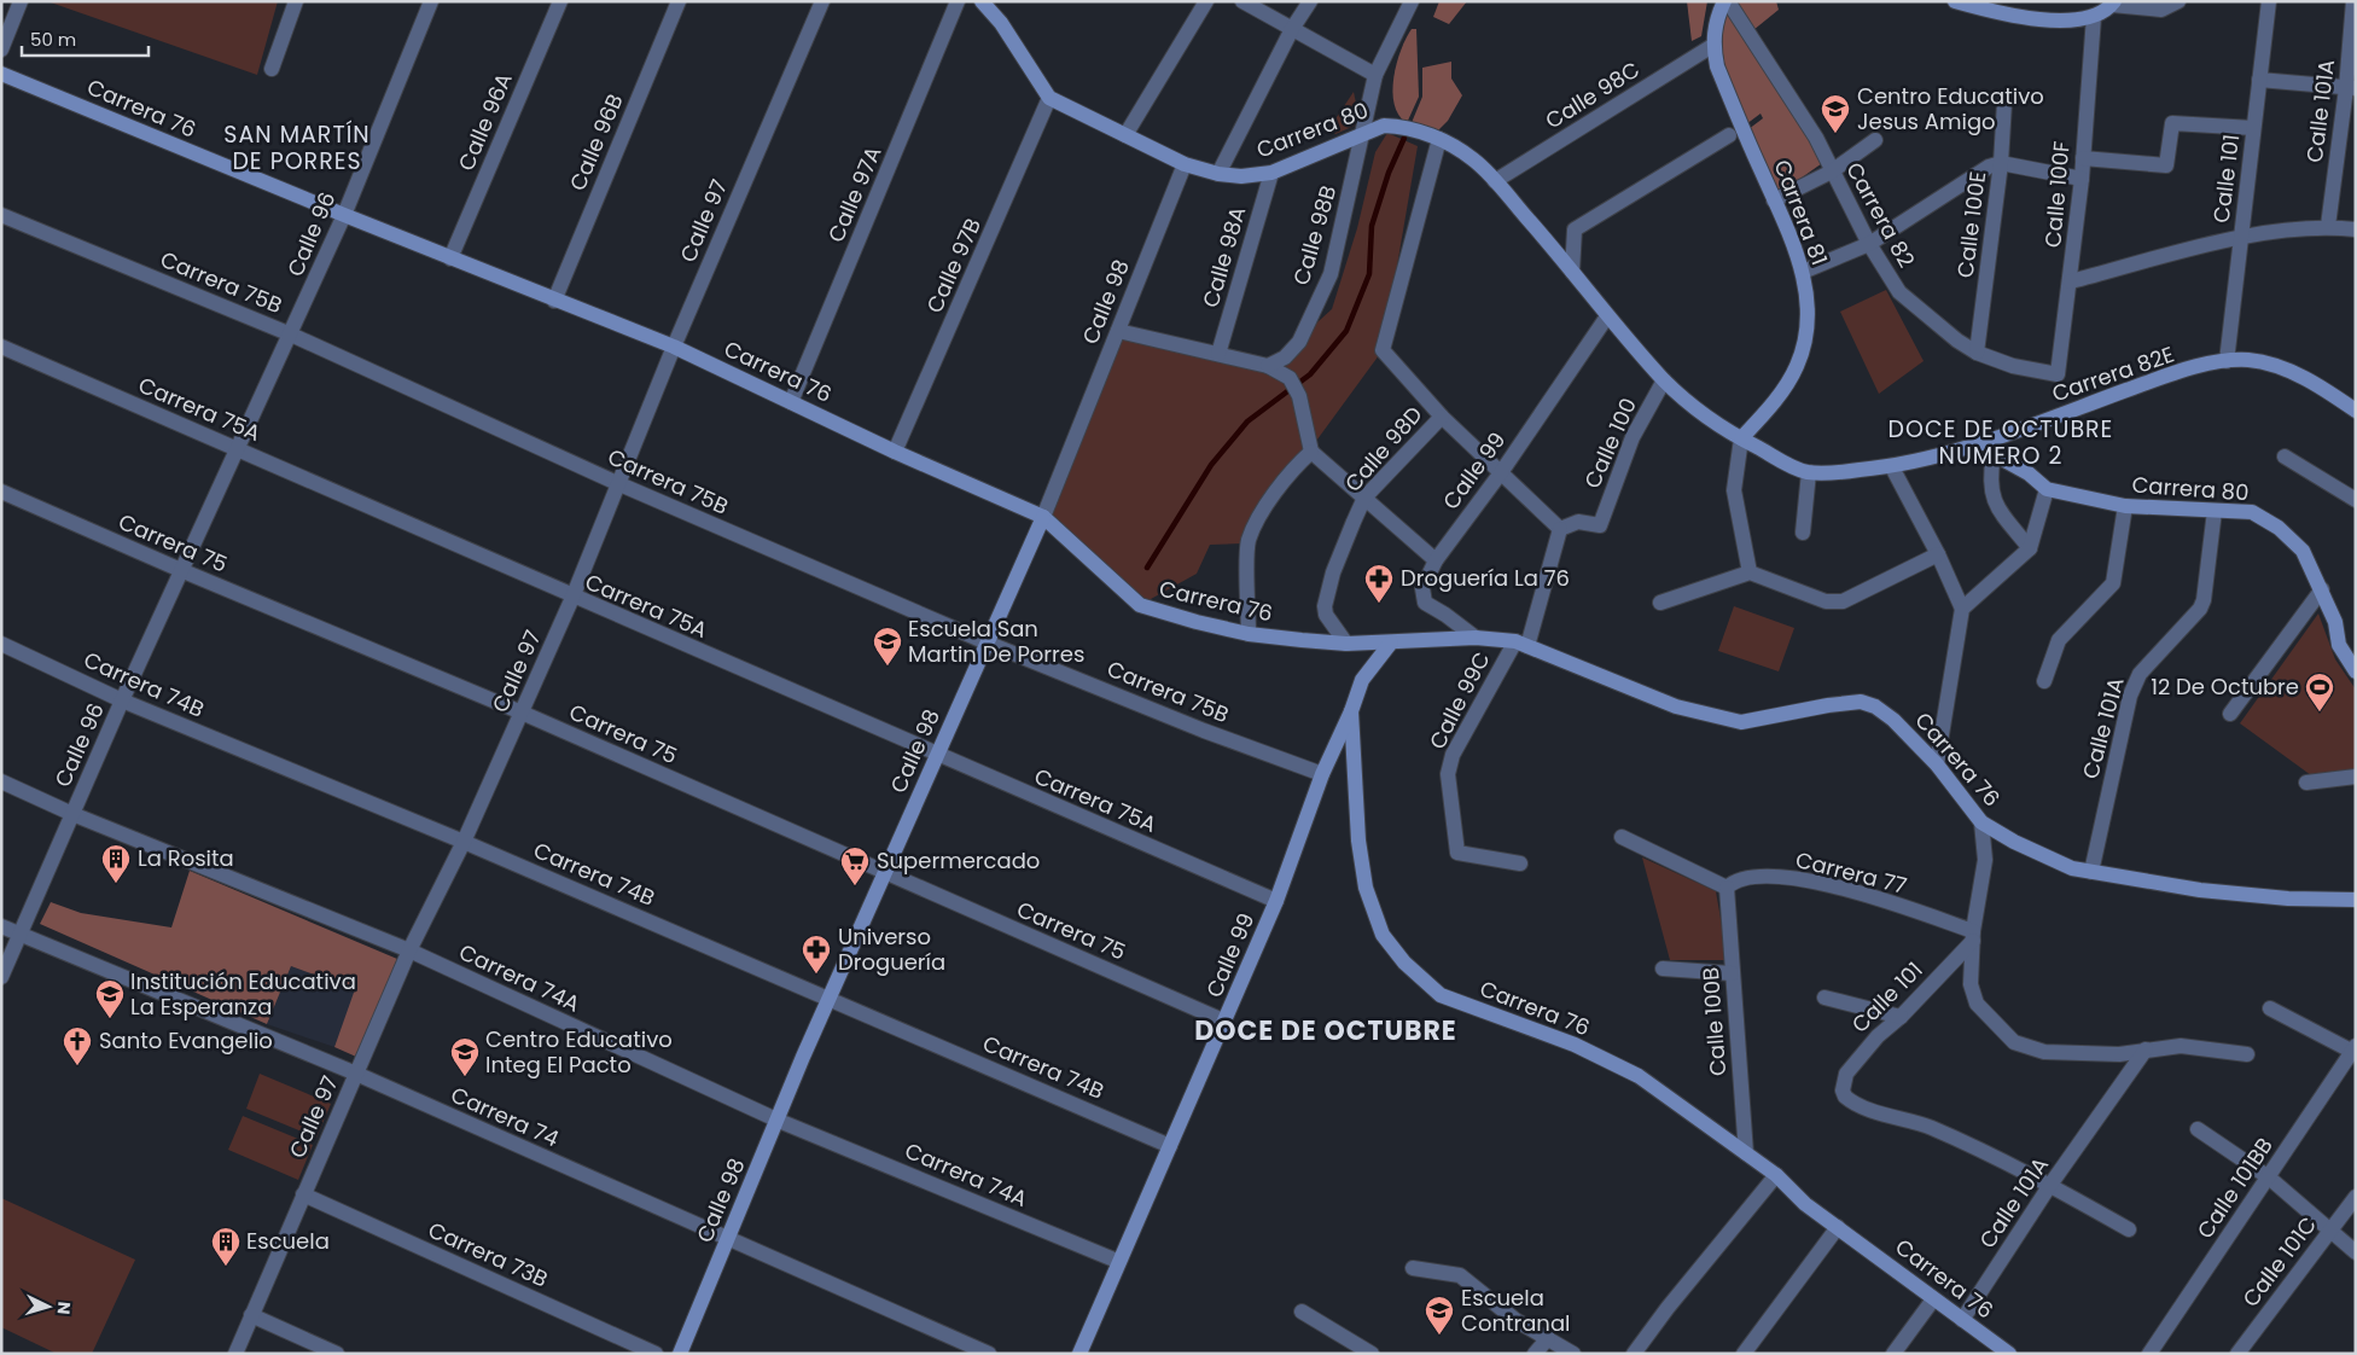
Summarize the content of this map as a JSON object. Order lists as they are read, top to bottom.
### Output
{
  "streets": {
    "street": [
      "Calle 98C",
      "Carrera 76",
      "Calle 101A",
      "Calle 96A",
      "Carrera 80",
      "Calle 96B",
      "Calle 101",
      "Calle 97A",
      "Calle 100F",
      "Carrera 81",
      "Carrera 82",
      "Calle 97",
      "Calle 100E",
      "Calle 96",
      "Calle 98B",
      "Calle 98A",
      "Calle 97B",
      "Carrera 75B",
      "Calle 98",
      "Carrera 82E",
      "Carrera 75A",
      "Calle 100",
      "Calle 98D",
      "Calle 99",
      "Carrera 75",
      "Carrera 74B",
      "Calle 99C",
      "Carrera 77",
      "Carrera 74A",
      "Calle 100B",
      "Carrera 74",
      "Calle 101BB",
      "Carrera 73B",
      "Calle 101C"
    ]
  },
  "crossings": [
    ["Calle 98C", "Carrera 80"],
    ["Calle 98C", "Carrera 81"],
    ["Carrera 76", "Calle 101A"],
    ["Carrera 76", "Calle 96A"],
    ["Carrera 76", "Calle 96B"],
    ["Carrera 76", "Calle 97A"],
    ["Carrera 76", "Calle 97"],
    ["Carrera 76", "Calle 96"],
    ["Carrera 76", "Calle 97B"],
    ["Carrera 76", "Calle 98"],
    ["Carrera 76", "Calle 98D"],
    ["Carrera 76", "Calle 99"],
    ["Carrera 76", "Calle 99C"],
    ["Carrera 76", "Calle 100B"],
    ["Calle 101A", "Carrera 80"],
    ["Calle 101A", "Calle 101"],
    ["Carrera 80", "Carrera 81"],
    ["Carrera 80", "Calle 98B"],
    ["Carrera 80", "Calle 98A"],
    ["Carrera 80", "Calle 97B"],
    ["Carrera 80", "Calle 98"],
    ["Carrera 80", "Carrera 82E"],
    ["Carrera 80", "Calle 100"],
    ["Carrera 80", "Calle 99"],
    ["Calle 101", "Carrera 82E"],
    ["Calle 101", "Carrera 77"],
    ["Calle 100F", "Carrera 82"],
    ["Carrera 81", "Carrera 82E"],
    ["Carrera 82", "Calle 100E"],
    ["Calle 97", "Carrera 75B"],
    ["Calle 97", "Carrera 75A"],
    ["Calle 97", "Carrera 75"],
    ["Calle 97", "Carrera 74B"],
    ["Calle 97", "Carrera 74A"],
    ["Calle 97", "Carrera 74"],
    ["Calle 97", "Carrera 73B"],
    ["Calle 96", "Carrera 75B"],
    ["Calle 96", "Carrera 75A"],
    ["Calle 96", "Carrera 75"],
    ["Calle 96", "Carrera 74B"],
    ["Calle 96", "Carrera 74A"],
    ["Calle 96", "Carrera 74"],
    ["Carrera 75B", "Calle 98"],
    ["Carrera 75B", "Calle 99"],
    ["Calle 98", "Carrera 75A"],
    ["Calle 98", "Carrera 75"],
    ["Calle 98", "Carrera 74B"],
    ["Calle 98", "Carrera 74A"],
    ["Calle 98", "Carrera 74"],
    ["Carrera 75A", "Calle 99"],
    ["Calle 100", "Calle 99C"],
    ["Calle 99", "Carrera 75"],
    ["Calle 99", "Carrera 74B"],
    ["Calle 99", "Carrera 74A"],
    ["Carrera 77", "Calle 100B"]
  ],
  "districts": ["SAN MARTÍN DE PORRES", "DOCE DE OCTUBRE NUMERO 2", "DOCE DE OCTUBRE"],
  "places": {
    "school or university": [
      "Centro Educativo Jesus Amigo",
      "Escuela San Martin De Porres",
      "Institución Educativa La Esperanza",
      "Centro Educativo Integ El Pacto",
      "Escuela Contranal"
    ],
    "pharmacy": ["Droguería La 76", "Universo Droguería"],
    "sports": ["12 De Octubre"],
    "building": ["La Rosita", "Escuela"],
    "supermarket": ["Supermercado"],
    "church": ["Santo Evangelio"]
  },
  "scale_bar": "50 m",
  "north": "right"
}
